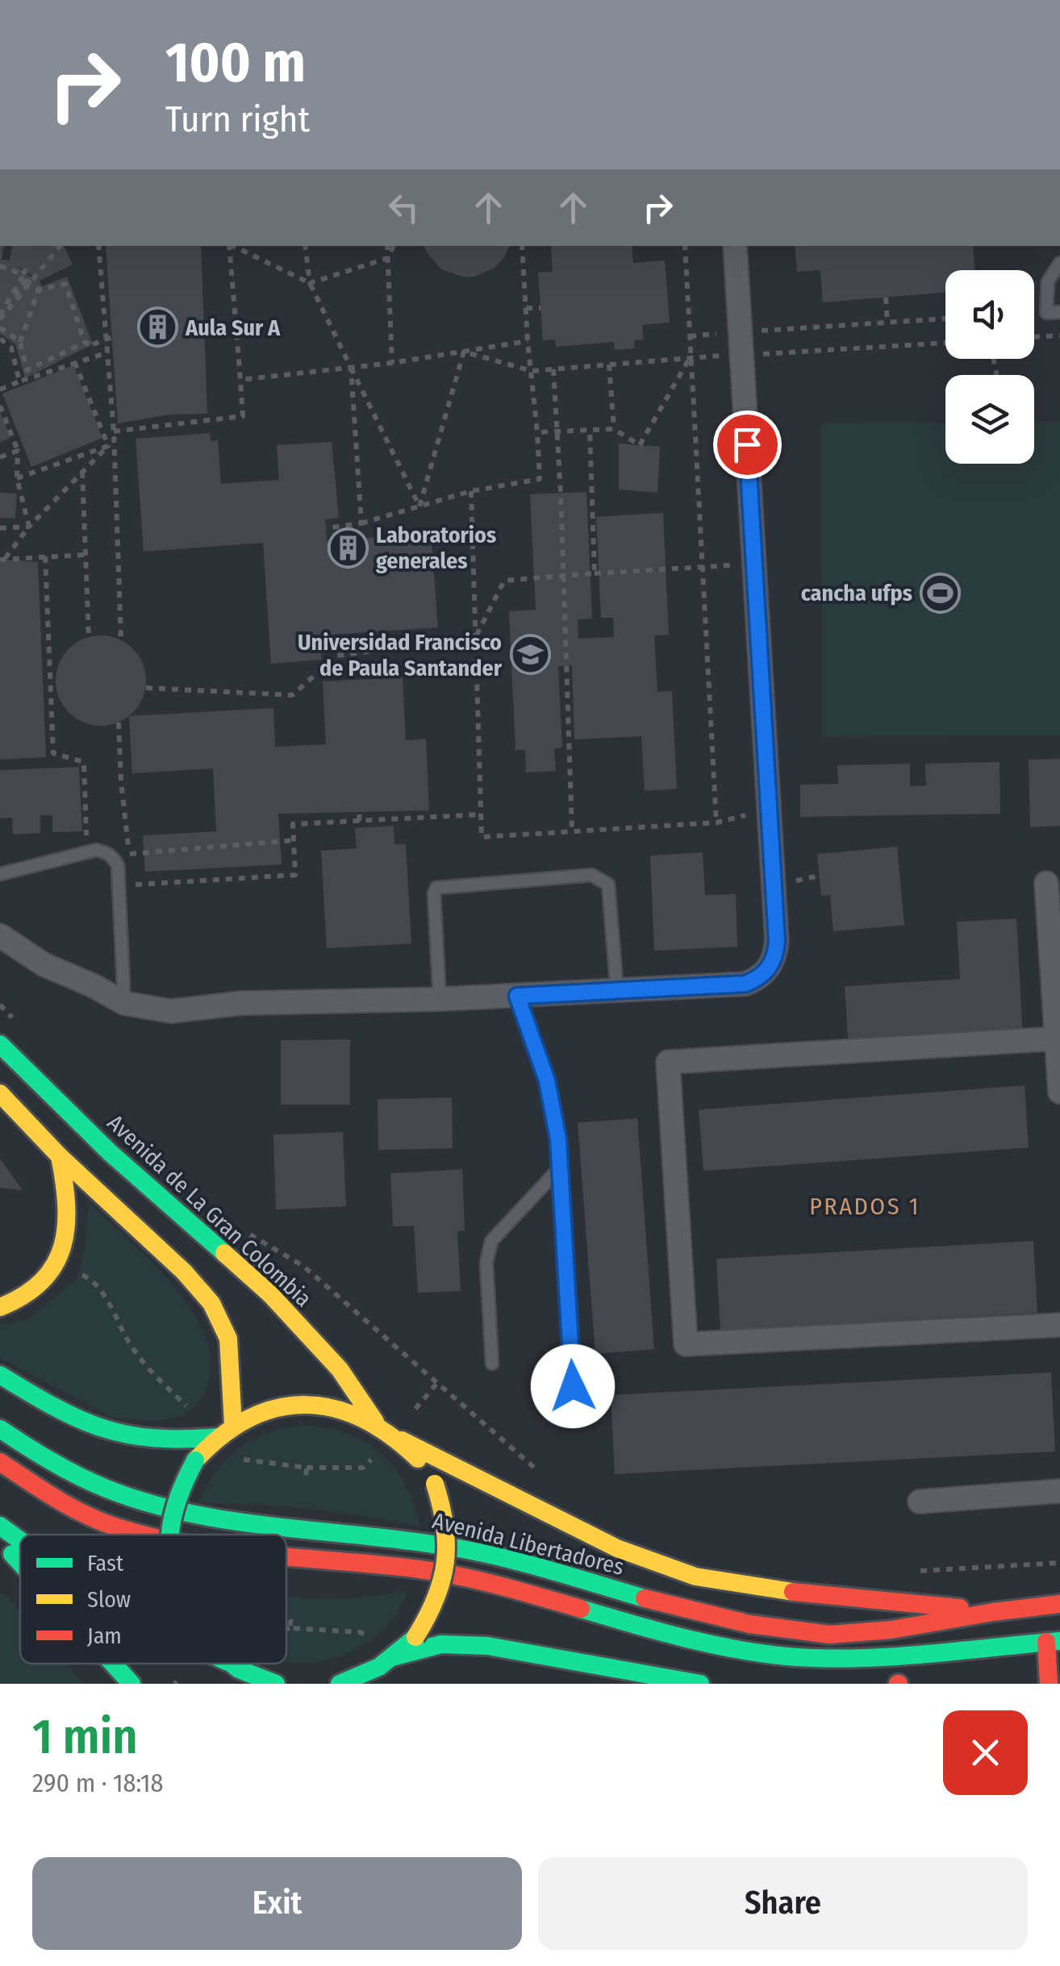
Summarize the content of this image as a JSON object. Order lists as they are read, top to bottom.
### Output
{
  "streets": {
    "main road": ["Avenida de La Gran Colombia", "Avenida Libertadores"]
  },
  "districts": ["PRADOS 1"],
  "places": {
    "building": ["Aula Sur A", "Laboratorios generales"],
    "sports": ["cancha ufps"],
    "school or university": ["Universidad Francisco de Paula Santander"]
  },
  "legend": ["Fast", "Slow", "Jam"],
  "page": {
    "turn": ["100 m", "Turn right"],
    "heading": ["1 min", "290 m · 18:18"],
    "buttons": ["Exit", "Share"]
  }
}
